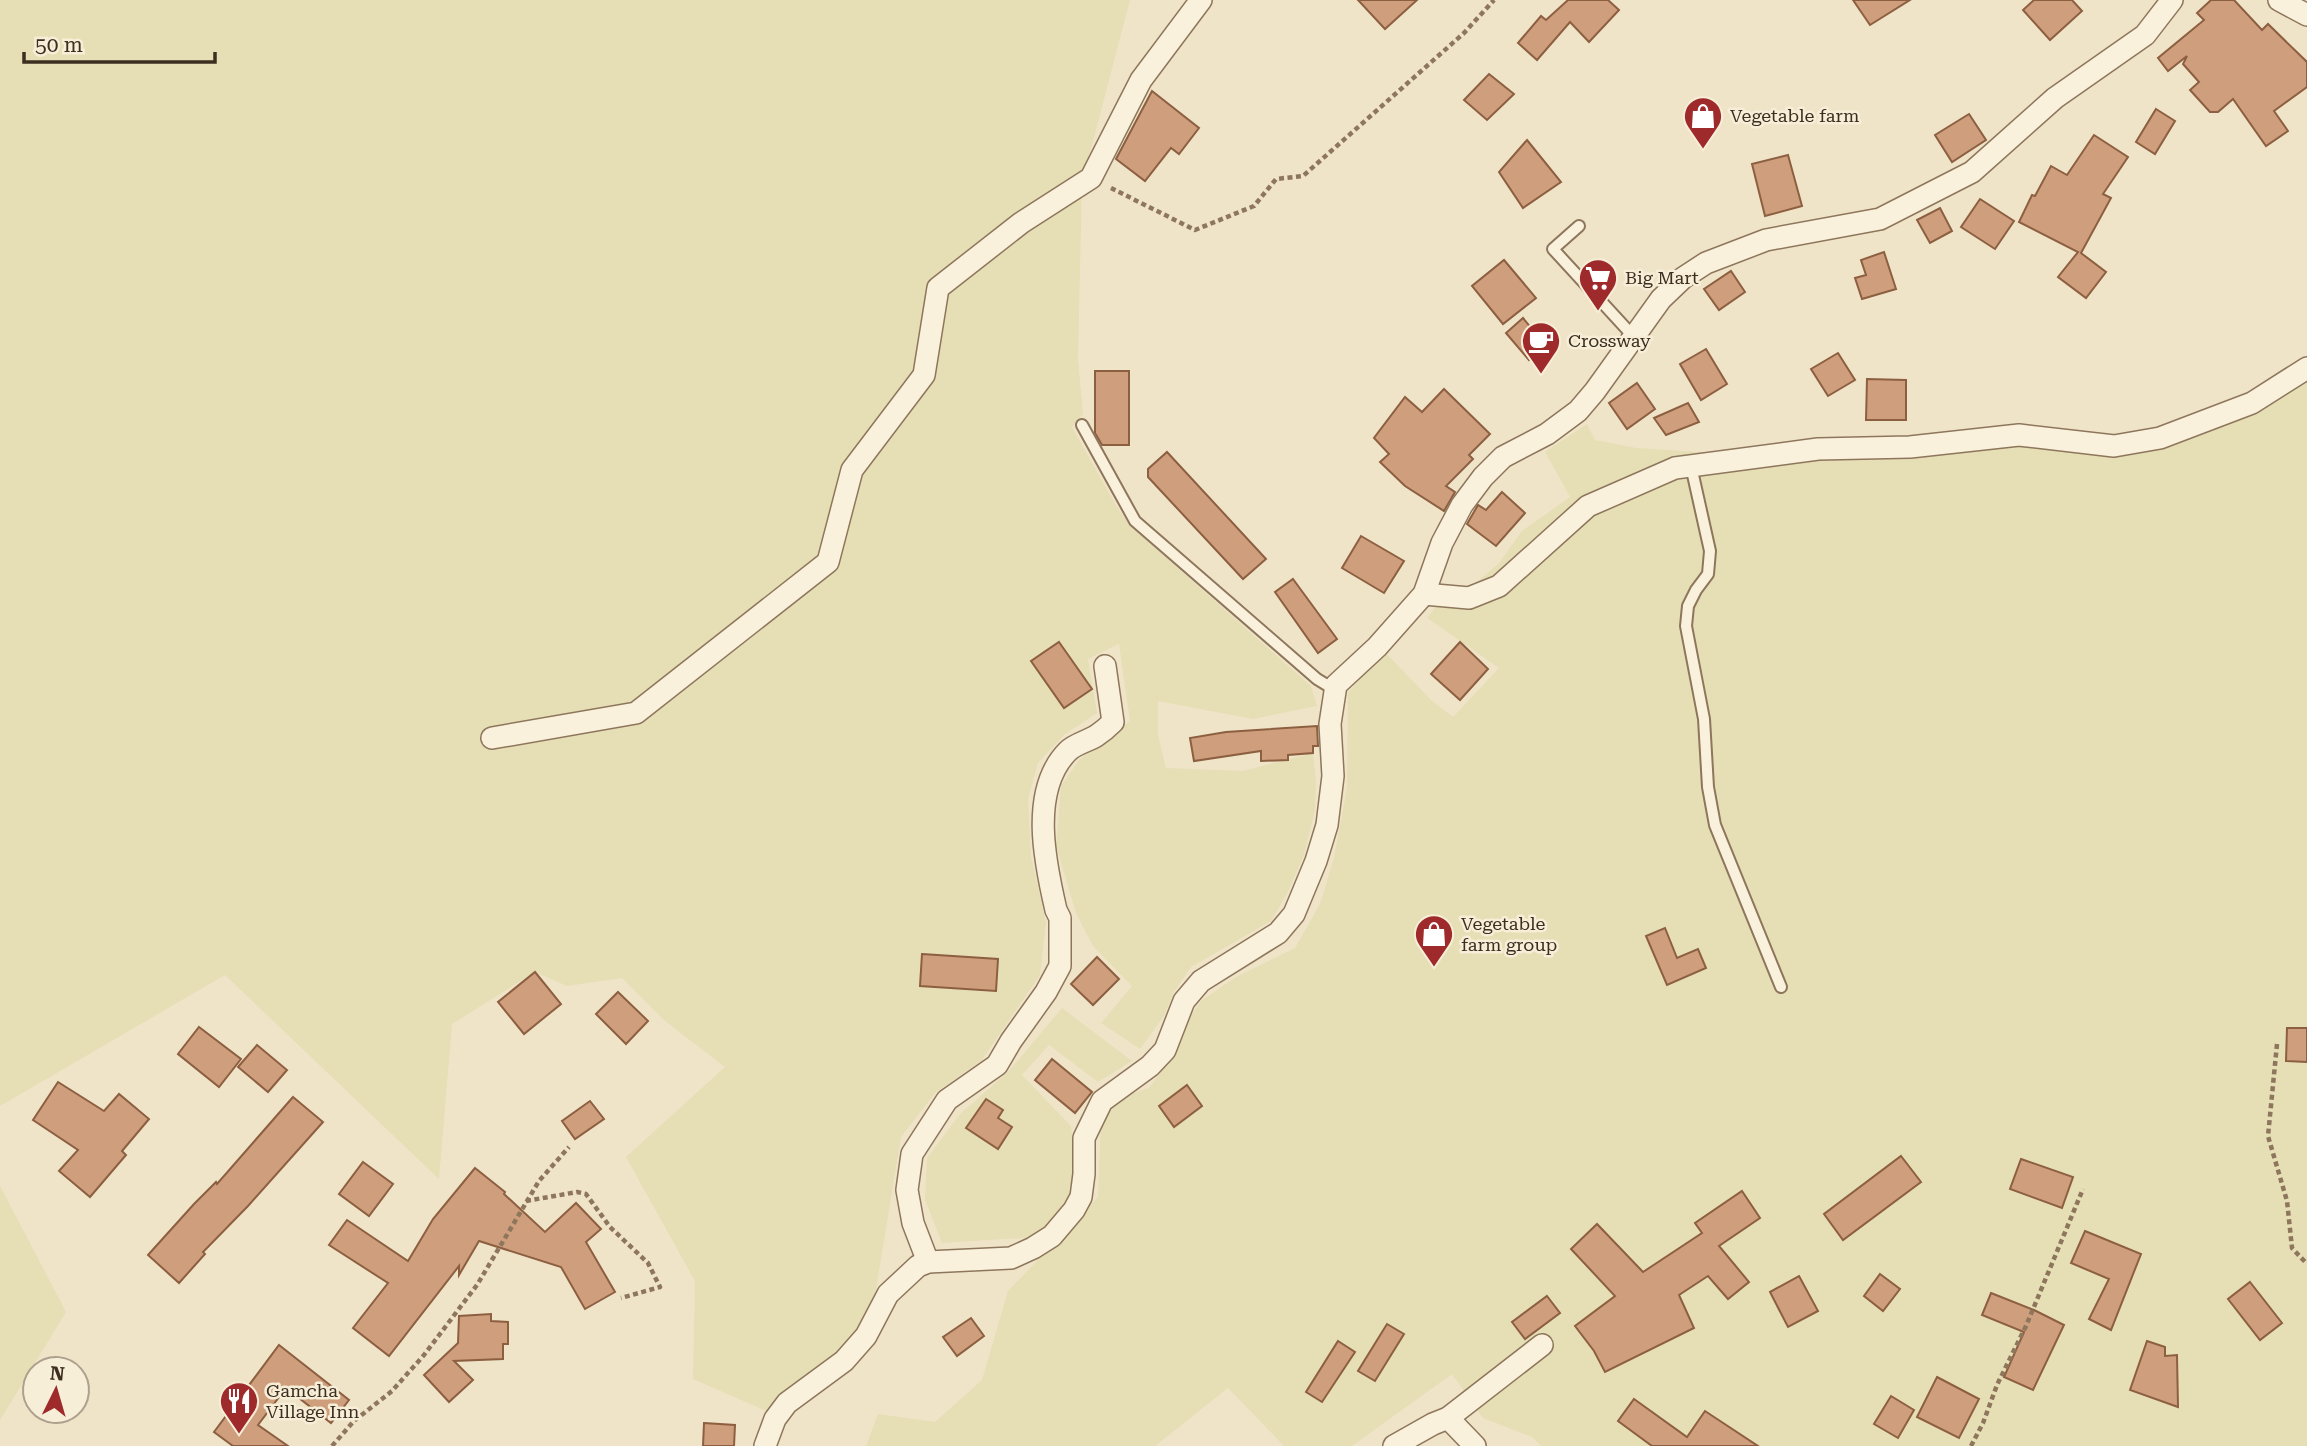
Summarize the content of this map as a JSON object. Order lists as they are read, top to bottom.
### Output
{
  "places": {
    "shop": ["Vegetable farm", "Vegetable farm group"],
    "supermarket": ["Big Mart"],
    "cafe": ["Crossway"],
    "restaurant": ["Gamcha Village Inn"]
  },
  "scale_bar": "50 m",
  "north": "top"
}
